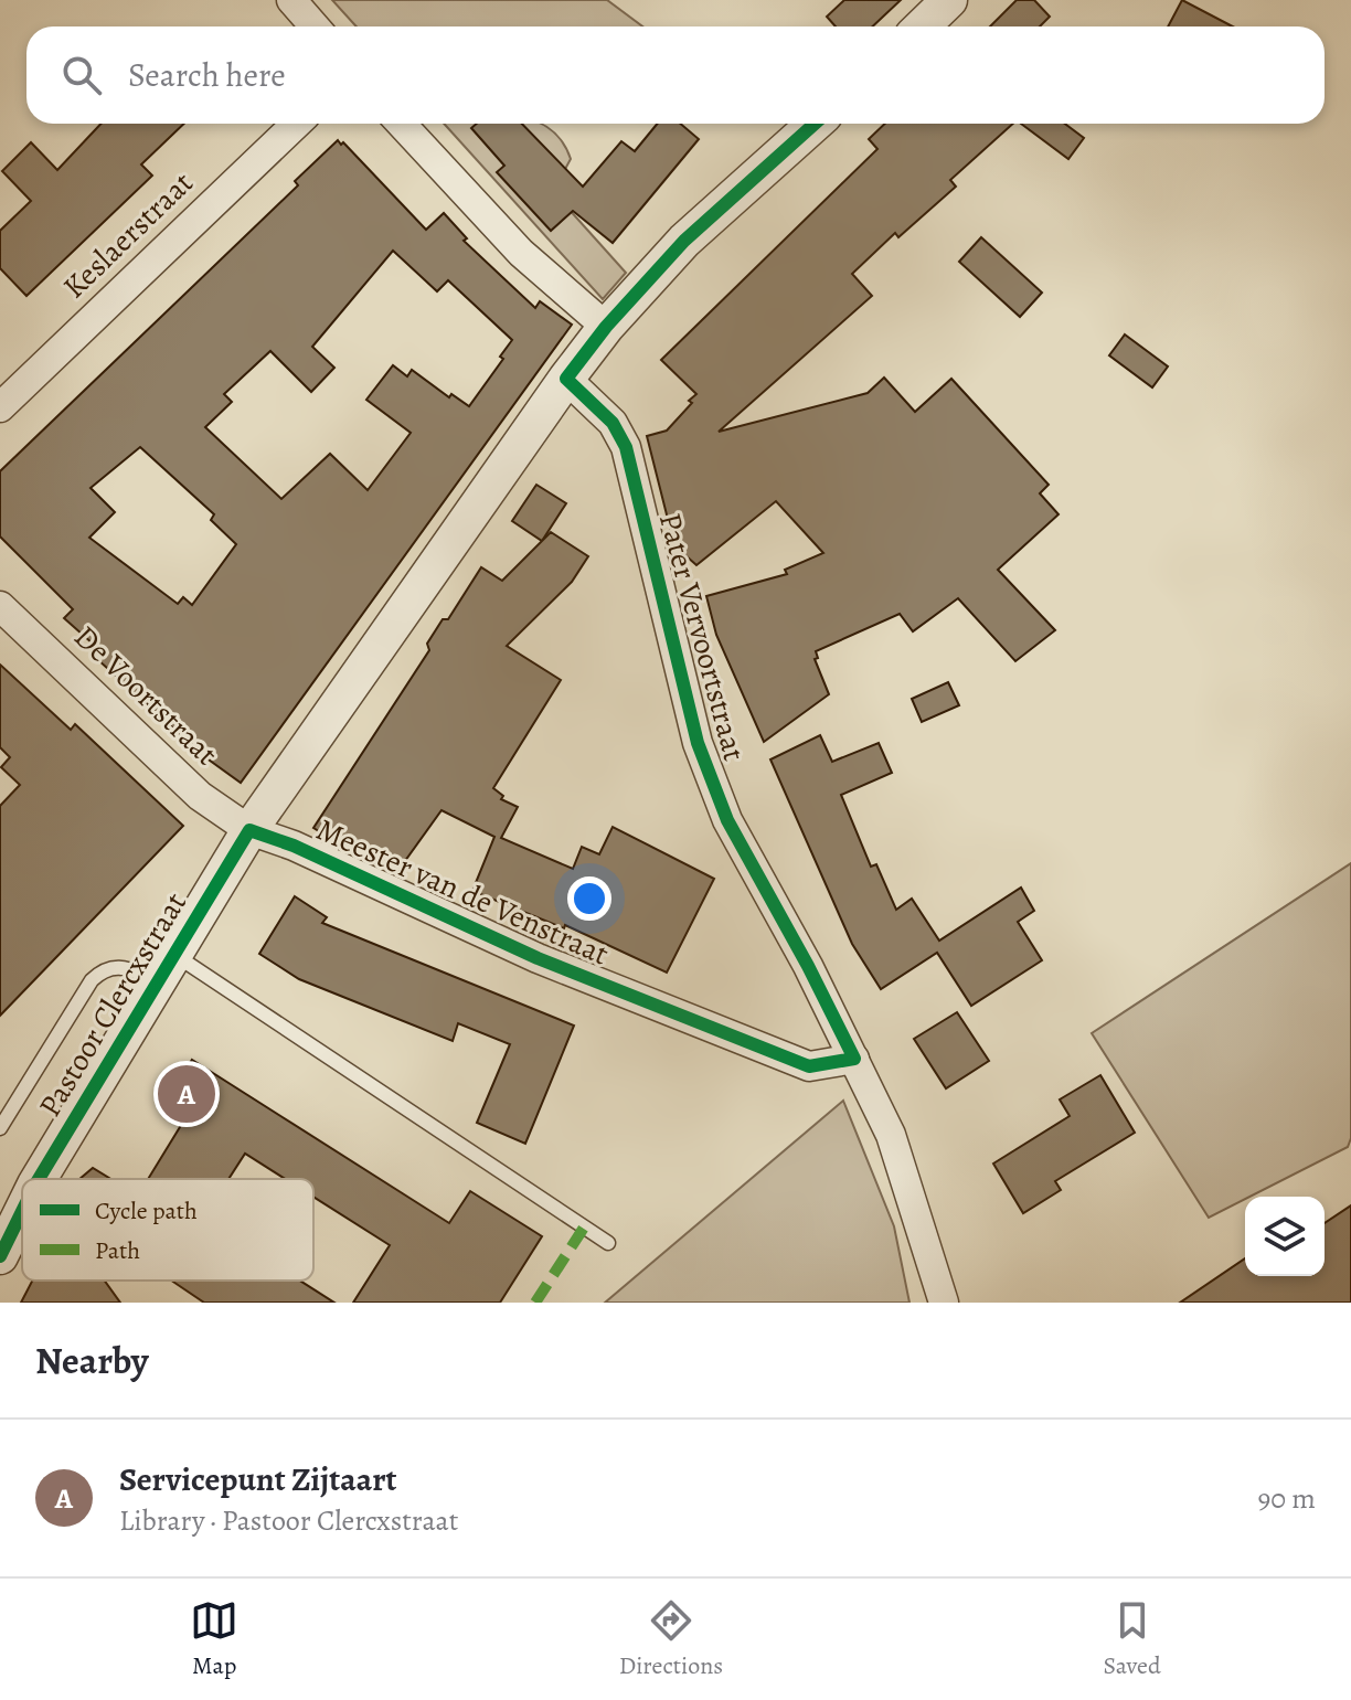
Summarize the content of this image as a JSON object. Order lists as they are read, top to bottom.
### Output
{
  "streets": {
    "street": [
      "Keslaerstraat",
      "Pater Vervoortstraat",
      "De Voortstraat",
      "Meester van de Venstraat",
      "Pastoor Clercxstraat"
    ]
  },
  "crossings": [
    ["Pater Vervoortstraat", "Meester van de Venstraat"],
    ["Pater Vervoortstraat", "Pastoor Clercxstraat"],
    ["De Voortstraat", "Meester van de Venstraat"],
    ["De Voortstraat", "Pastoor Clercxstraat"],
    ["Meester van de Venstraat", "Pastoor Clercxstraat"]
  ],
  "legend": ["Cycle path", "Path"],
  "page": {
    "search": "Search here",
    "pins": "A",
    "heading": "Nearby",
    "list": [
      {
        "mark": "A",
        "name": "Servicepunt Zijtaart",
        "note": "Library · Pastoor Clercxstraat",
        "value": "90 m"
      }
    ],
    "nav": ["Map", "Directions", "Saved"]
  }
}
